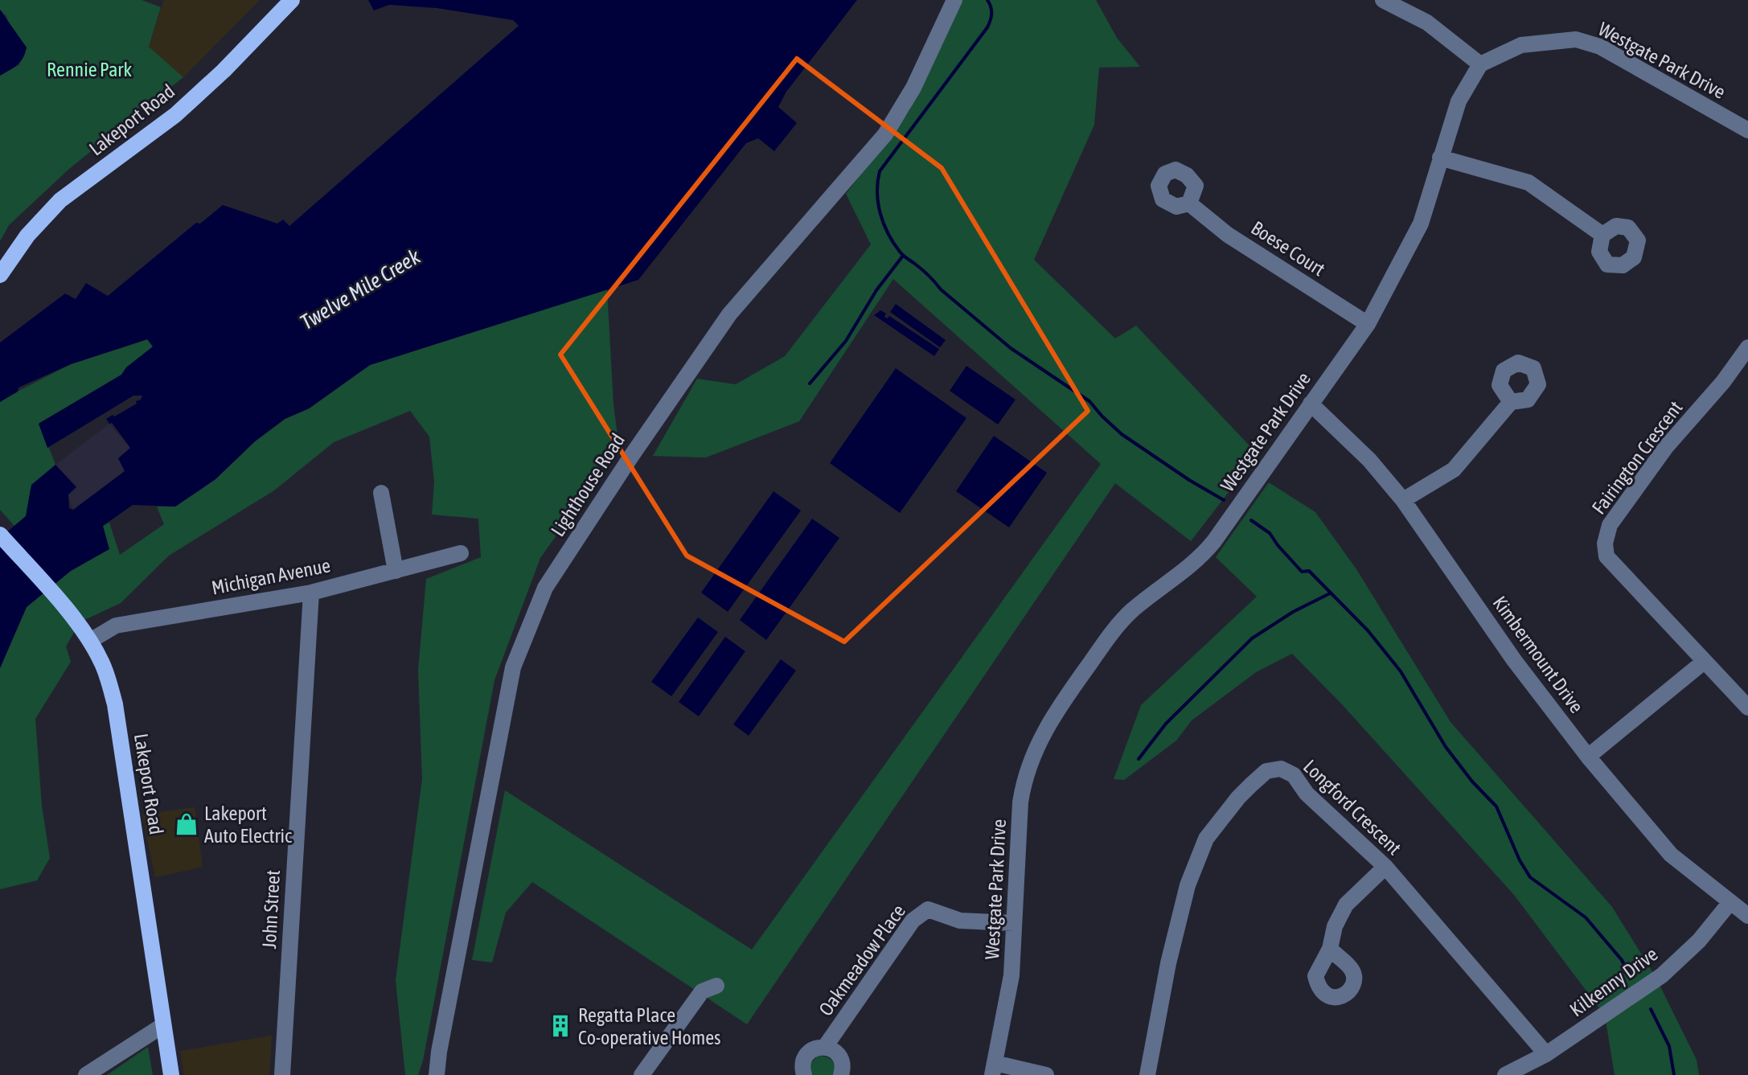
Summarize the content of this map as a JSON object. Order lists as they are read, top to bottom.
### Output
{
  "streets": {
    "main road": ["Lakeport Road"],
    "street": [
      "Westgate Park Drive",
      "Boese Court",
      "Fairington Crescent",
      "Lighthouse Road",
      "Michigan Avenue",
      "Kimbermount Drive",
      "Longford Crescent",
      "John Street",
      "Oakmeadow Place",
      "Kilkenny Drive"
    ]
  },
  "crossings": [
    ["Westgate Park Drive", "Boese Court"],
    ["Westgate Park Drive", "Kimbermount Drive"],
    ["Westgate Park Drive", "Oakmeadow Place"],
    ["Lakeport Road", "Michigan Avenue"],
    ["Michigan Avenue", "John Street"],
    ["Kimbermount Drive", "Kilkenny Drive"],
    ["Longford Crescent", "Kilkenny Drive"]
  ],
  "water": ["Twelve Mile Creek"],
  "parks": ["Rennie Park"],
  "places": {
    "shop": ["Lakeport Auto Electric"],
    "building": ["Regatta Place Co-operative Homes"]
  }
}
